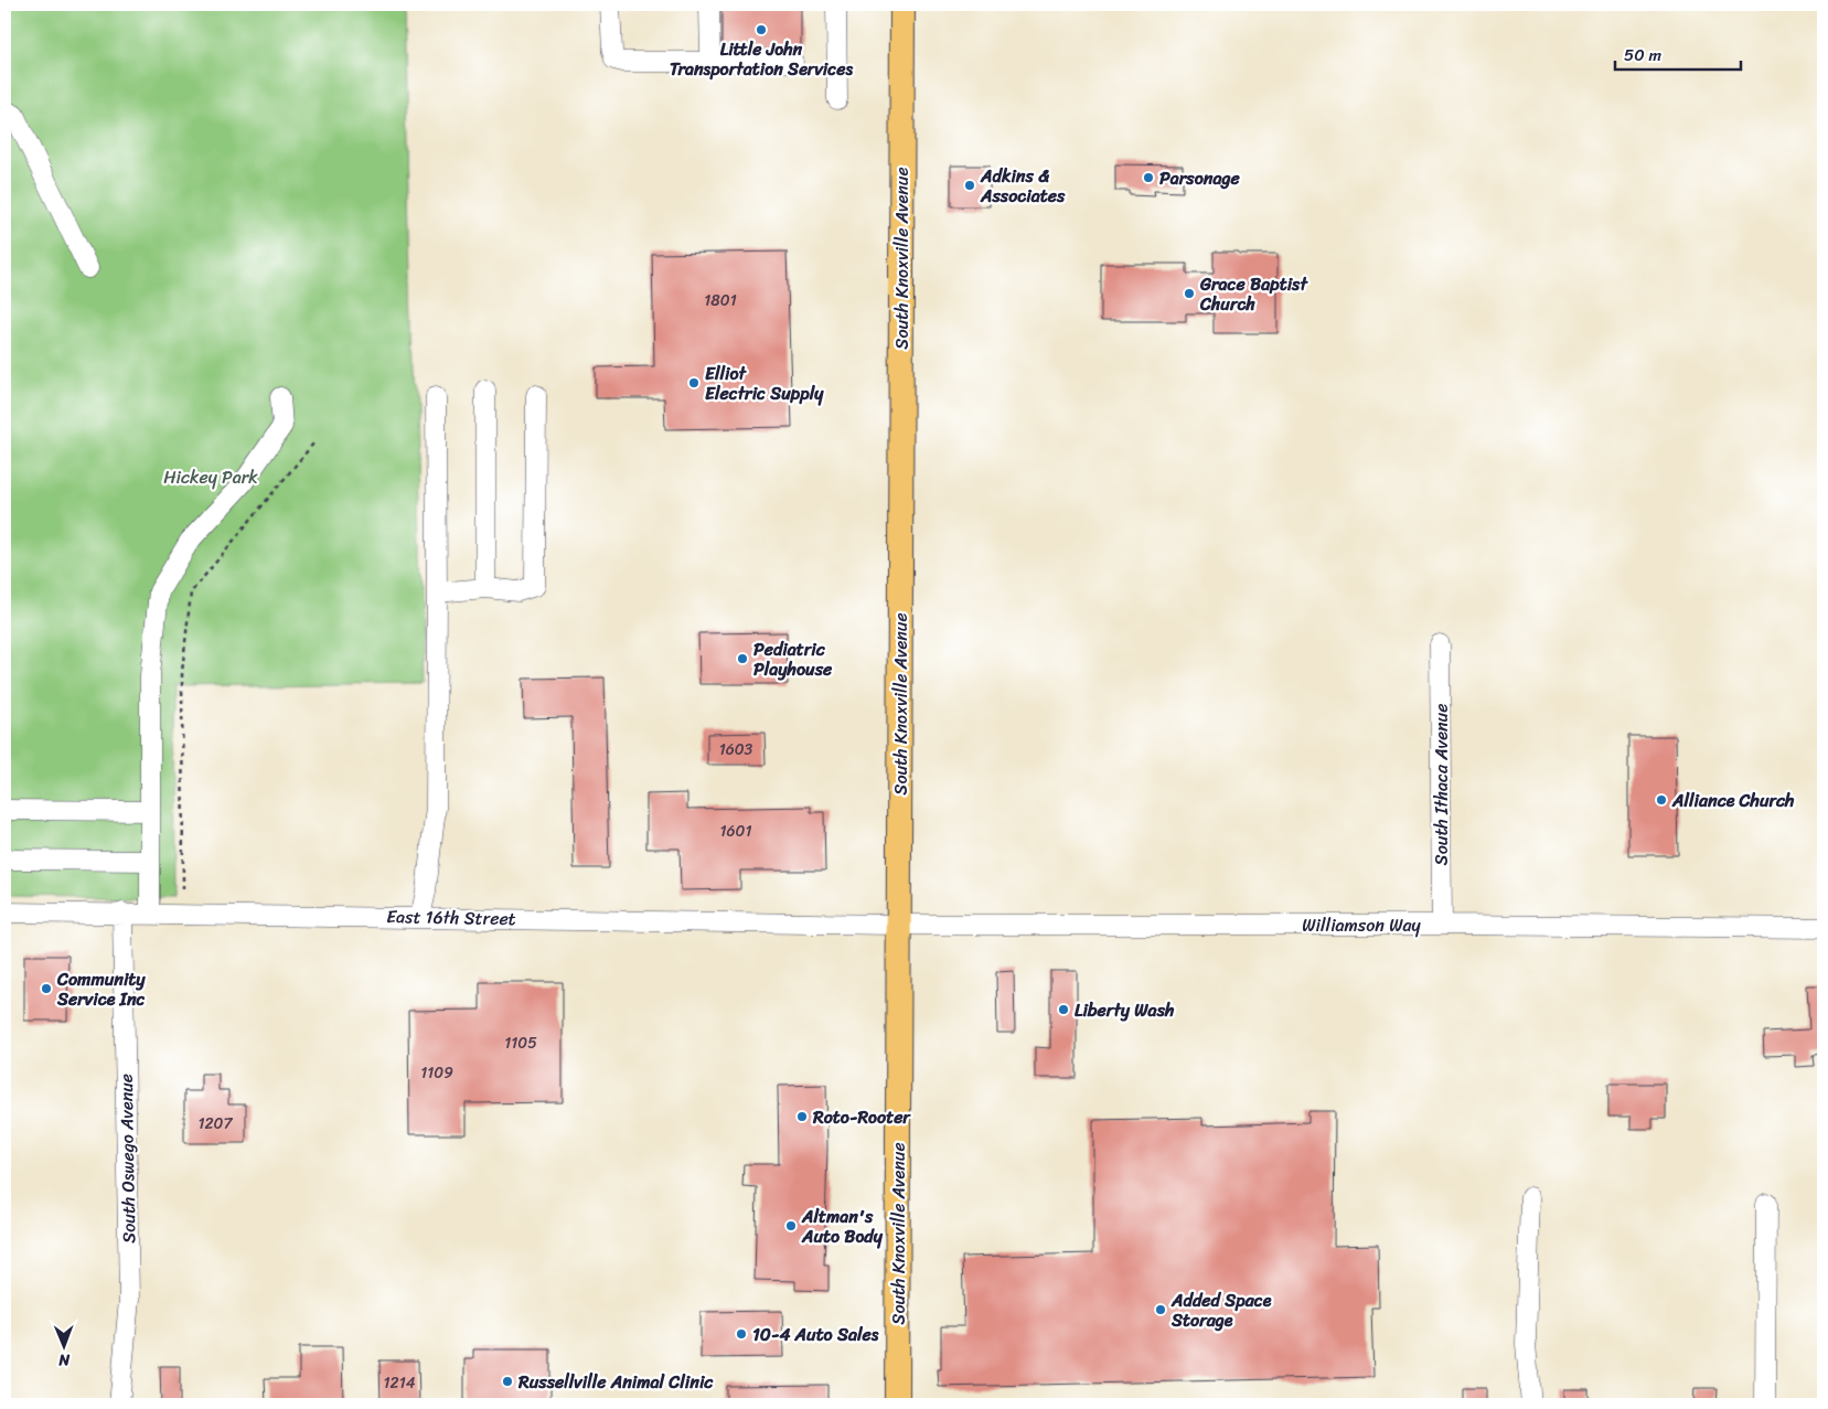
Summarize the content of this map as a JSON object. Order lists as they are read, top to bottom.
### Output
{
  "streets": {
    "main road": ["South Knoxville Avenue"],
    "street": [
      "South Ithaca Avenue",
      "East 16th Street",
      "Williamson Way",
      "South Oswego Avenue"
    ]
  },
  "crossings": [
    ["South Knoxville Avenue", "East 16th Street"],
    ["South Knoxville Avenue", "Williamson Way"],
    ["South Ithaca Avenue", "Williamson Way"],
    ["East 16th Street", "Williamson Way"],
    ["East 16th Street", "South Oswego Avenue"]
  ],
  "parks": ["Hickey Park"],
  "places": [
    "Little John Transportation Services",
    "Parsonage",
    "Adkins & Associates",
    "Grace Baptist Church",
    "Elliot Electric Supply",
    "Pediatric Playhouse",
    "Alliance Church",
    "Community Service Inc",
    "Liberty Wash",
    "Roto-Rooter",
    "Altman's Auto Body",
    "Added Space Storage",
    "10-4 Auto Sales",
    "Russellville Animal Clinic"
  ],
  "house_numbers": [
    "1801",
    "1603",
    "1601",
    "1105",
    "1109",
    "1207",
    "1214"
  ],
  "scale_bar": "50 m",
  "north": "bottom"
}
